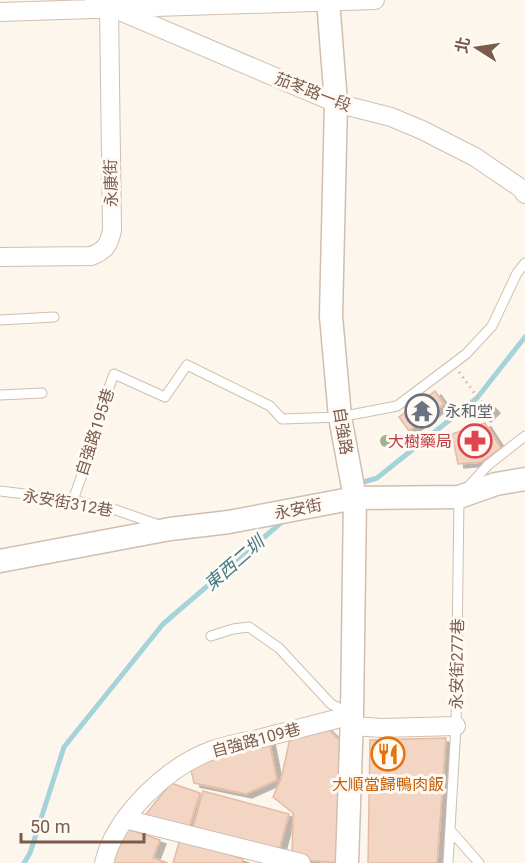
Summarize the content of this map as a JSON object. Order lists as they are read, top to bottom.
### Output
{
  "streets": {
    "street": [
      "茄苳路一段",
      "永康街",
      "自強路",
      "永安街",
      "自強路109巷"
    ],
    "lane": ["自強路195巷", "永安街312巷", "永安街277巷"]
  },
  "crossings": [
    ["茄苳路一段", "永康街"],
    ["茄苳路一段", "自強路"],
    ["自強路", "自強路195巷"],
    ["自強路", "永安街"],
    ["自強路", "自強路109巷"],
    ["自強路195巷", "永安街312巷"],
    ["永安街312巷", "永安街"],
    ["永安街", "永安街277巷"],
    ["永安街277巷", "自強路109巷"]
  ],
  "water": ["東西二圳"],
  "places": {
    "temple": ["永和堂"],
    "pharmacy": ["大樹藥局"],
    "restaurant": ["大順當歸鴨肉飯"]
  },
  "scale_bar": "50 m",
  "north": "left"
}
